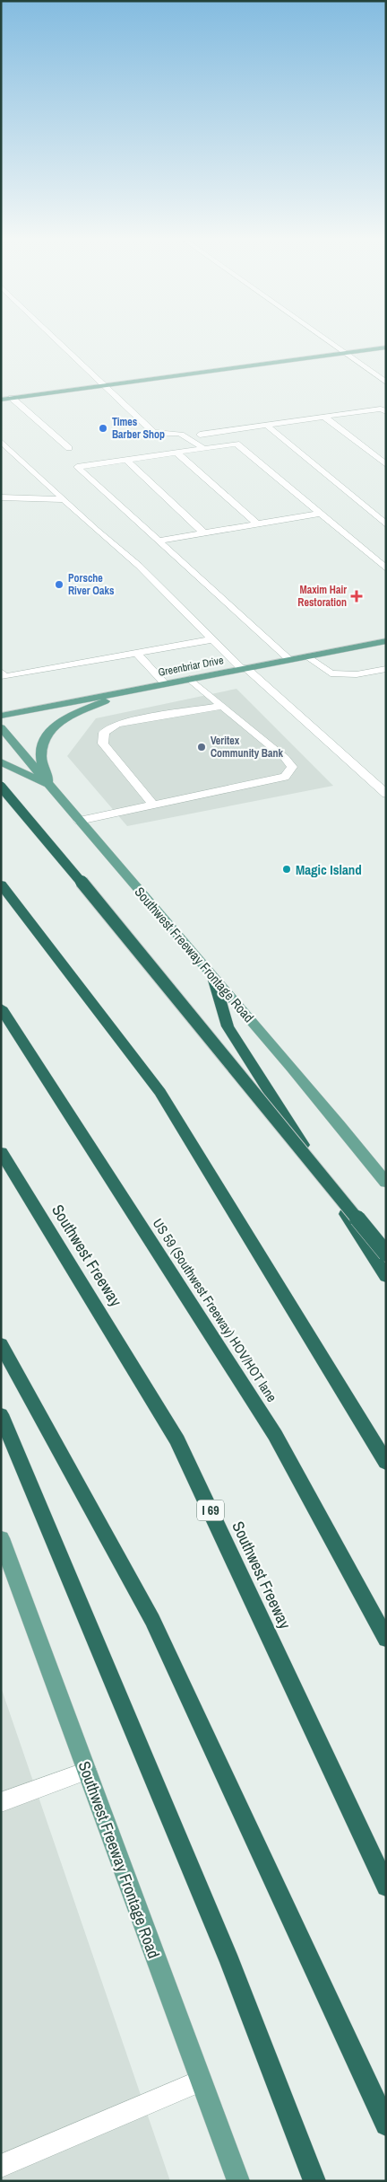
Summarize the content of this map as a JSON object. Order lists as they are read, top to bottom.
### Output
{
  "streets": {
    "highway": ["Southwest Freeway", "US 59 (Southwest Freeway) HOV/HOT lane", "I 69"],
    "main road": ["Greenbriar Drive", "Southwest Freeway Frontage Road"]
  },
  "places": {
    "other": [
      "Times Barber Shop",
      "Porsche River Oaks",
      "Veritex Community Bank",
      "Magic Island"
    ],
    "health": ["Maxim Hair Restoration"]
  }
}
